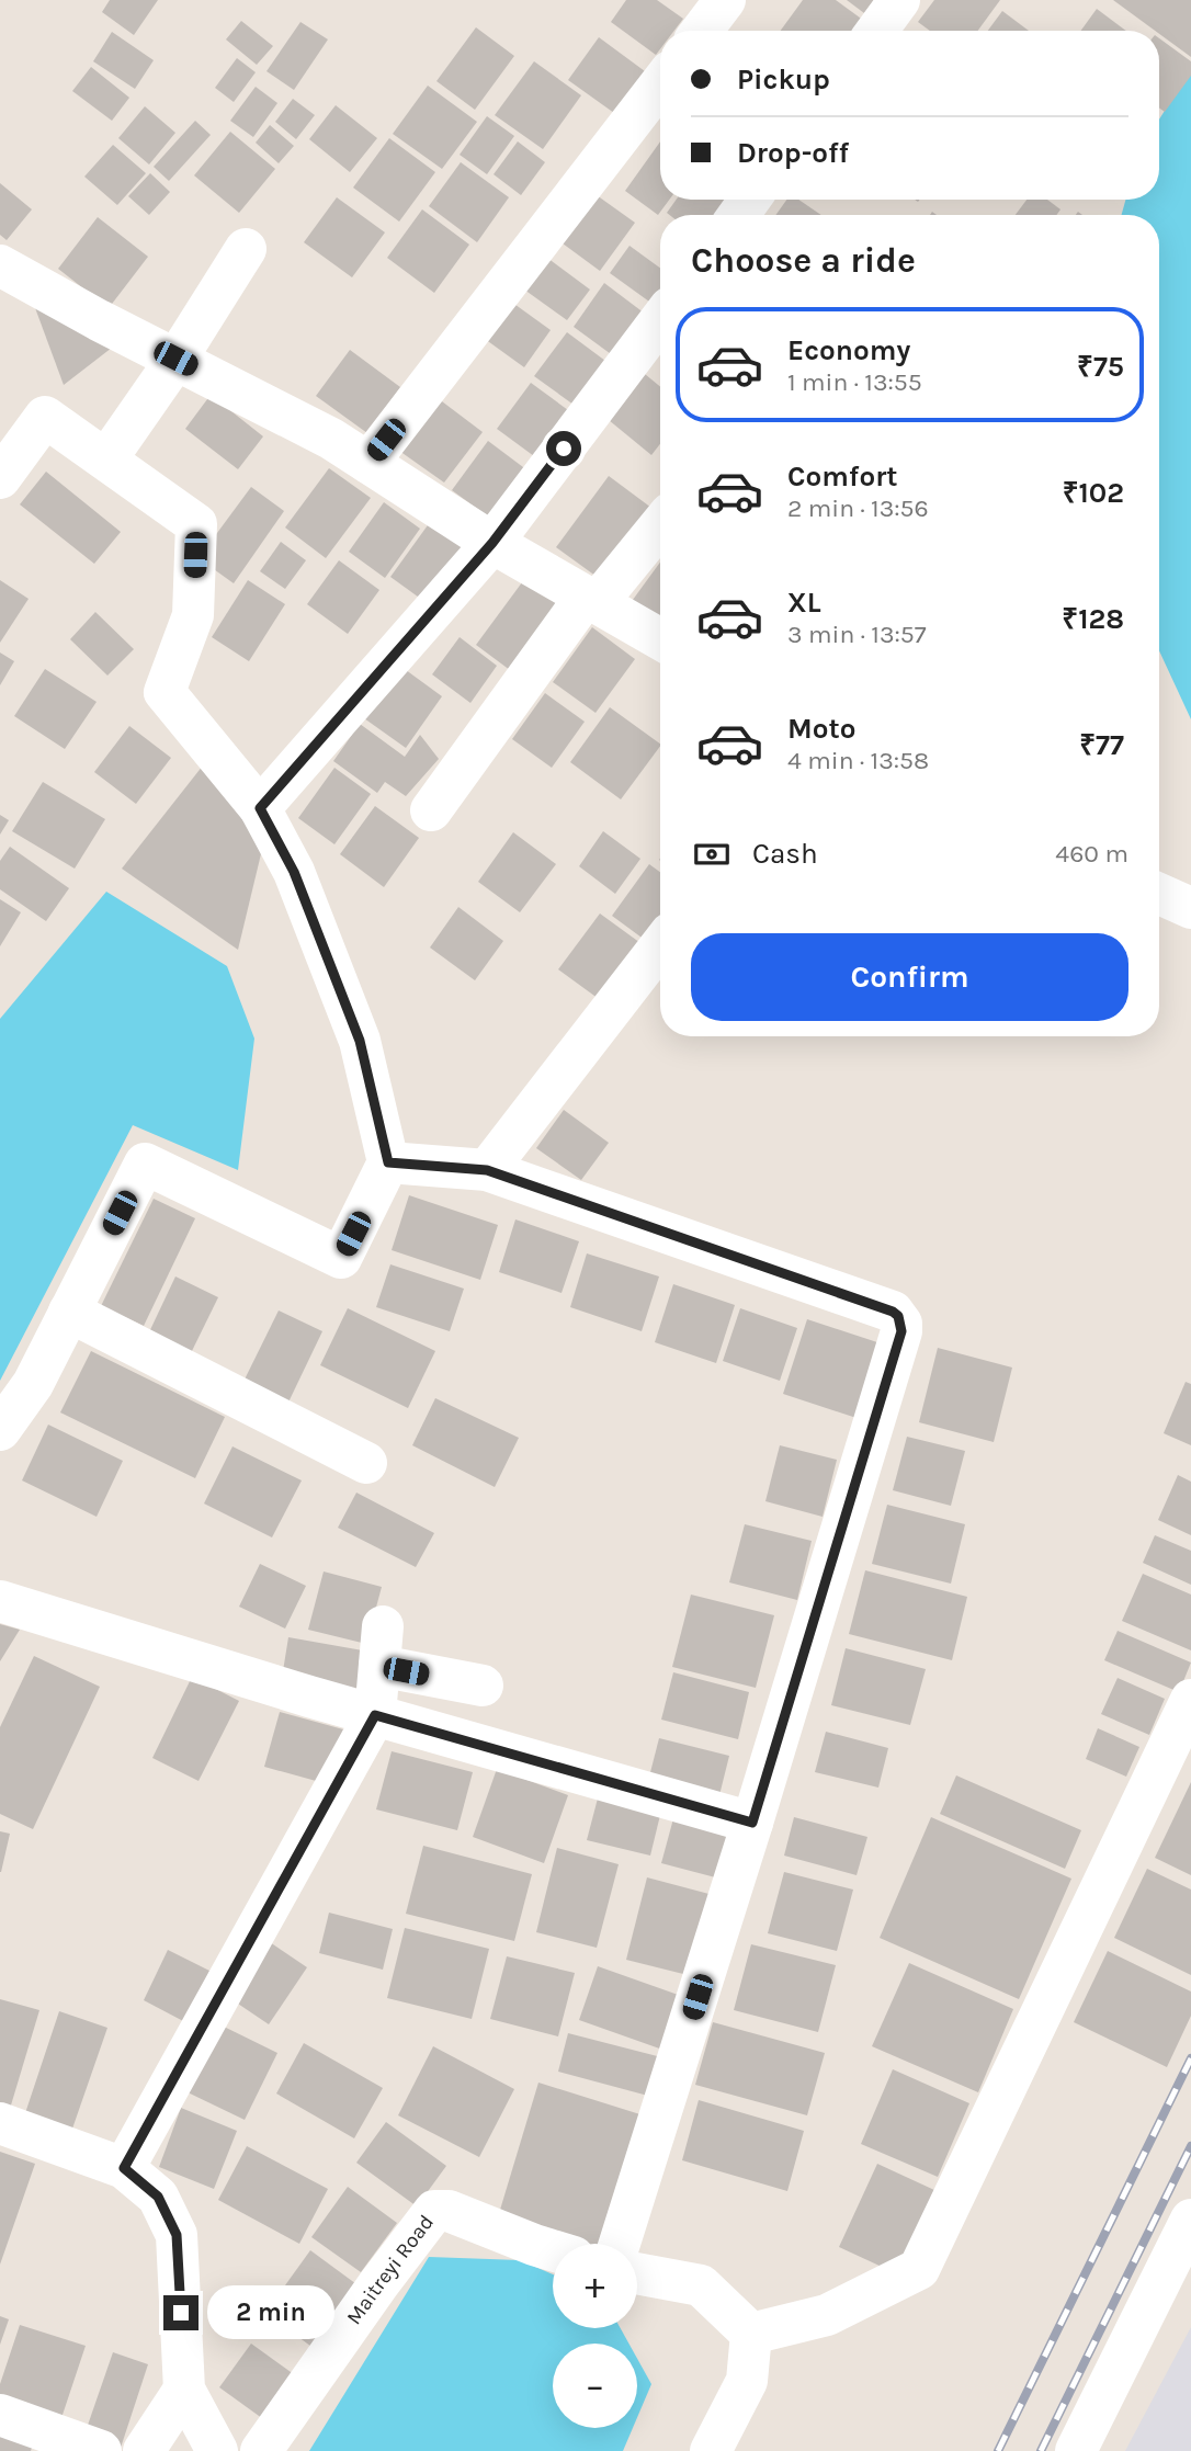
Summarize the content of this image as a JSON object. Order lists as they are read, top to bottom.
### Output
{
  "streets": {
    "street": ["Maitreyi Road"]
  },
  "page": {
    "banner": ["Pickup", "Drop-off"],
    "heading": "Choose a ride",
    "list": [
      {
        "name": "Economy",
        "note": "1 min · 13:55",
        "value": "₹75"
      },
      {
        "name": "Comfort",
        "note": "2 min · 13:56",
        "value": "₹102"
      },
      {
        "name": "XL",
        "note": "3 min · 13:57",
        "value": "₹128"
      },
      {
        "name": "Moto",
        "note": "4 min · 13:58",
        "value": "₹77"
      }
    ],
    "pay": ["Cash", "460 m"],
    "buttons": "Confirm",
    "map_buttons": ["+", "−"],
    "bubble": "2 min"
  }
}
